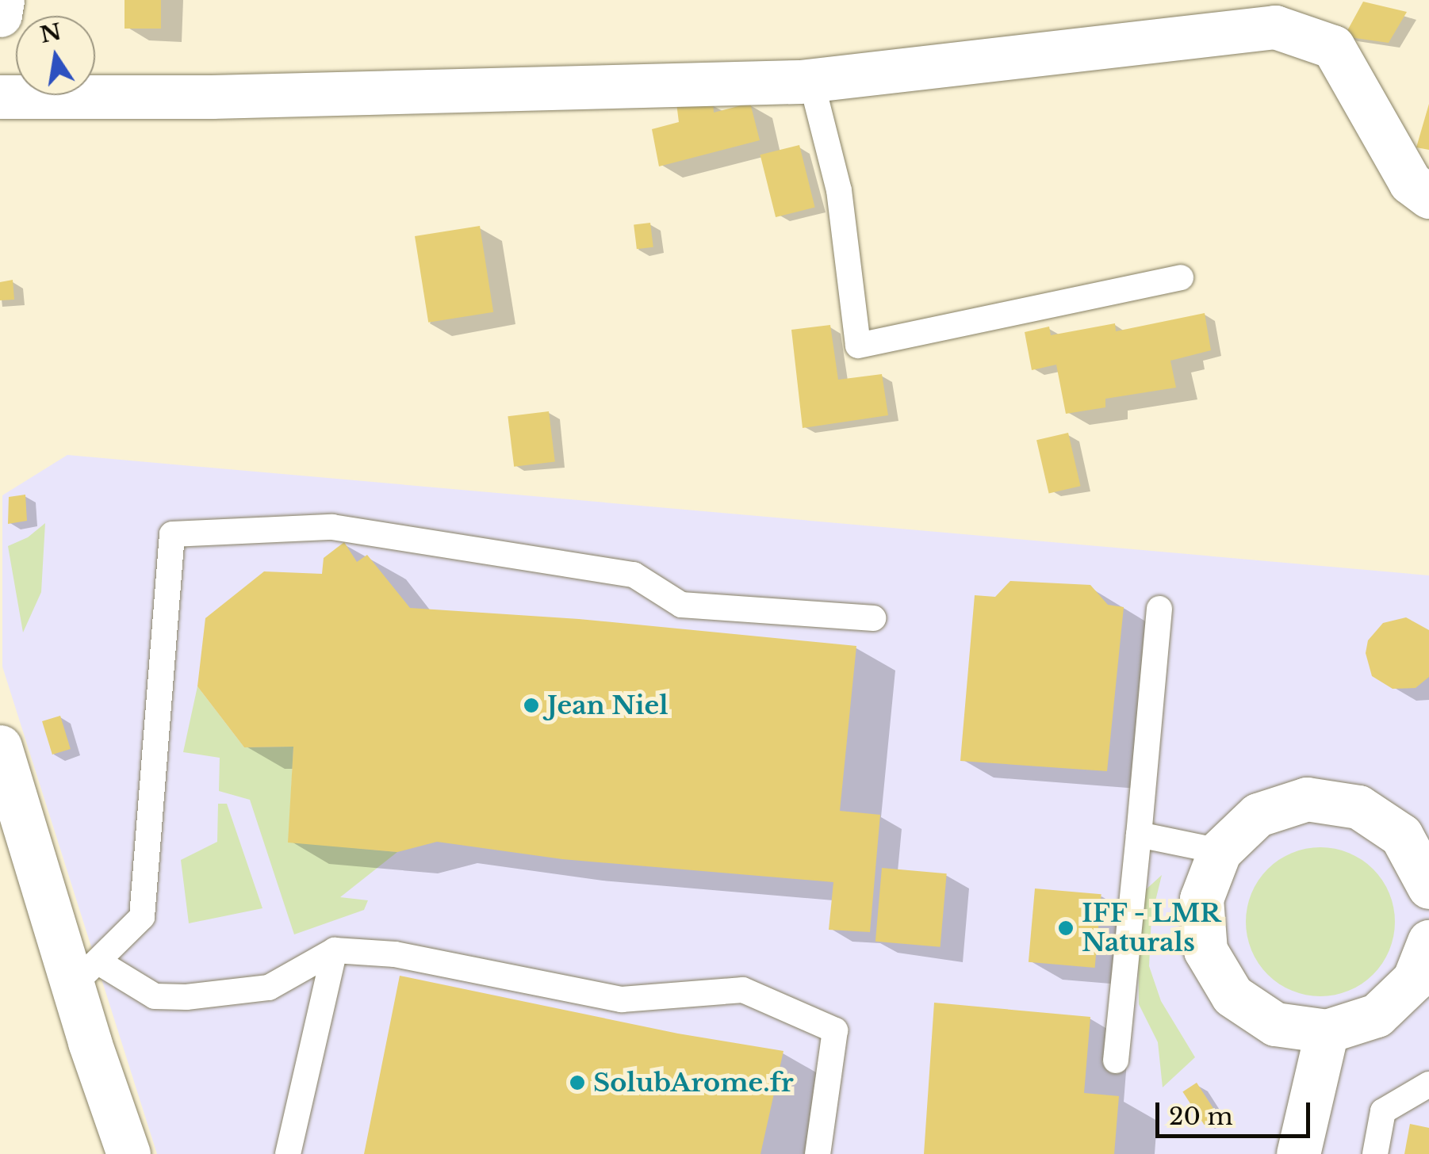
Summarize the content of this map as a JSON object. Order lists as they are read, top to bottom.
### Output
{
  "places": ["Jean Niel", "IFF - LMR Naturals", "SolubArome.fr"],
  "scale_bar": "20 m",
  "north": "top"
}
